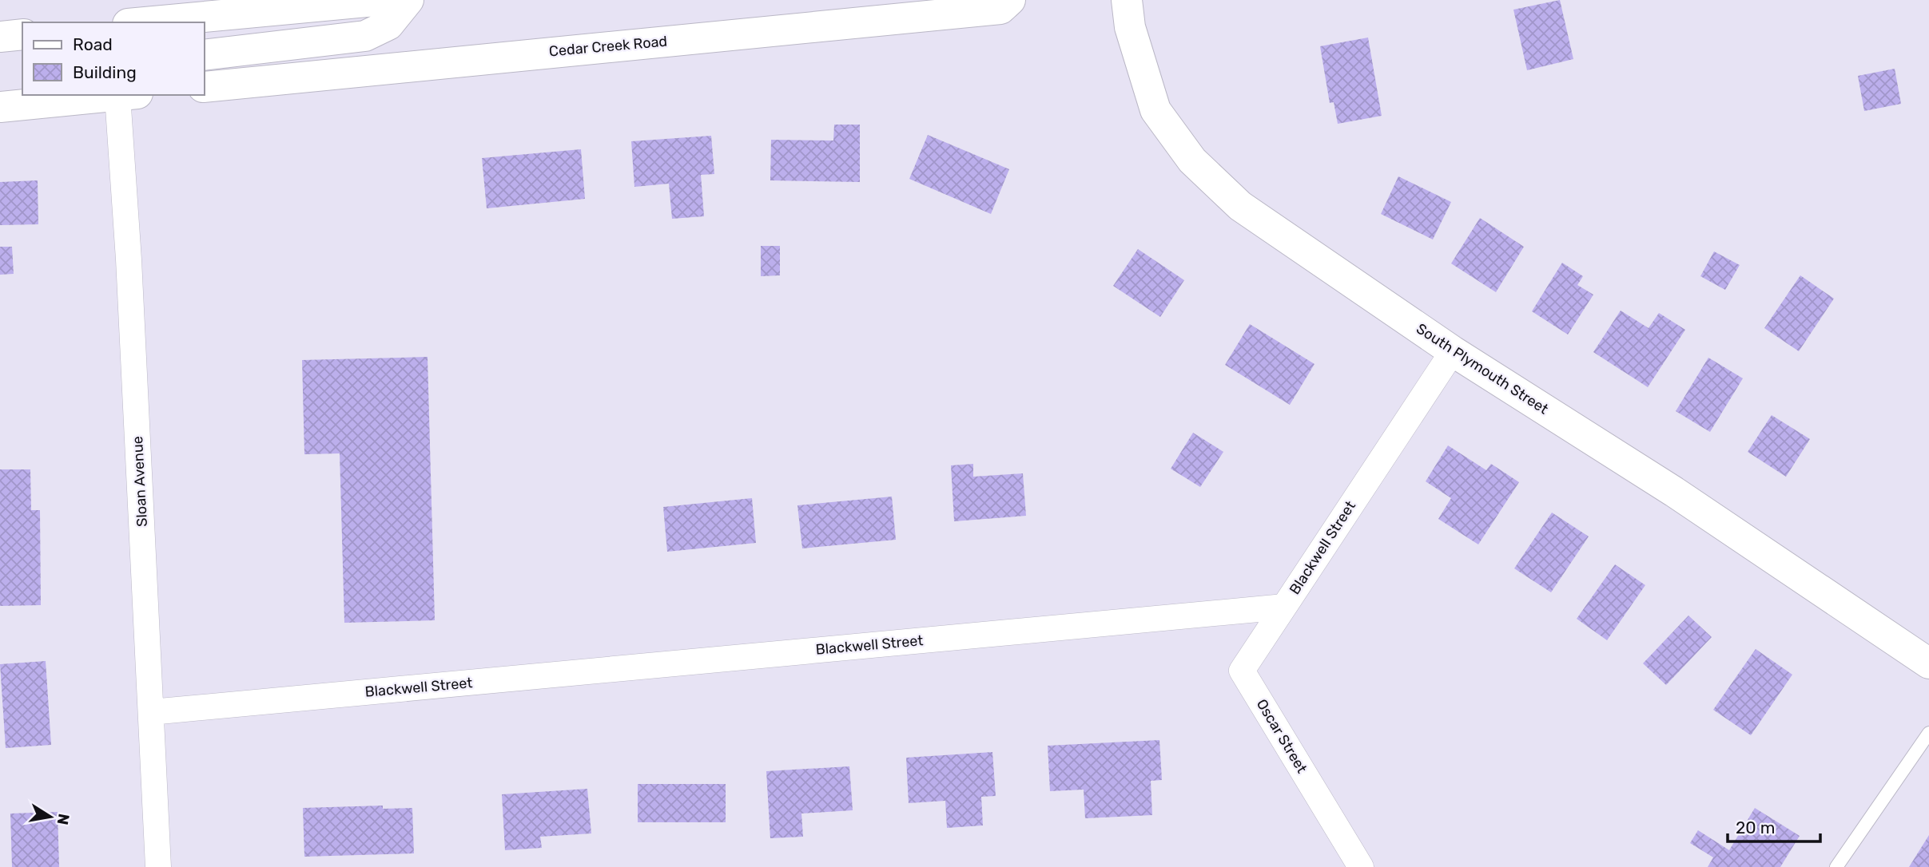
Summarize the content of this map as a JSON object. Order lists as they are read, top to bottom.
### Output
{
  "streets": {
    "main road": ["Cedar Creek Road", "South Plymouth Street"],
    "street": ["Sloan Avenue", "Blackwell Street", "Oscar Street"]
  },
  "crossings": [
    ["South Plymouth Street", "Blackwell Street"],
    ["Sloan Avenue", "Blackwell Street"],
    ["Blackwell Street", "Oscar Street"]
  ],
  "legend": ["Road", "Building"],
  "scale_bar": "20 m",
  "north": "right"
}
